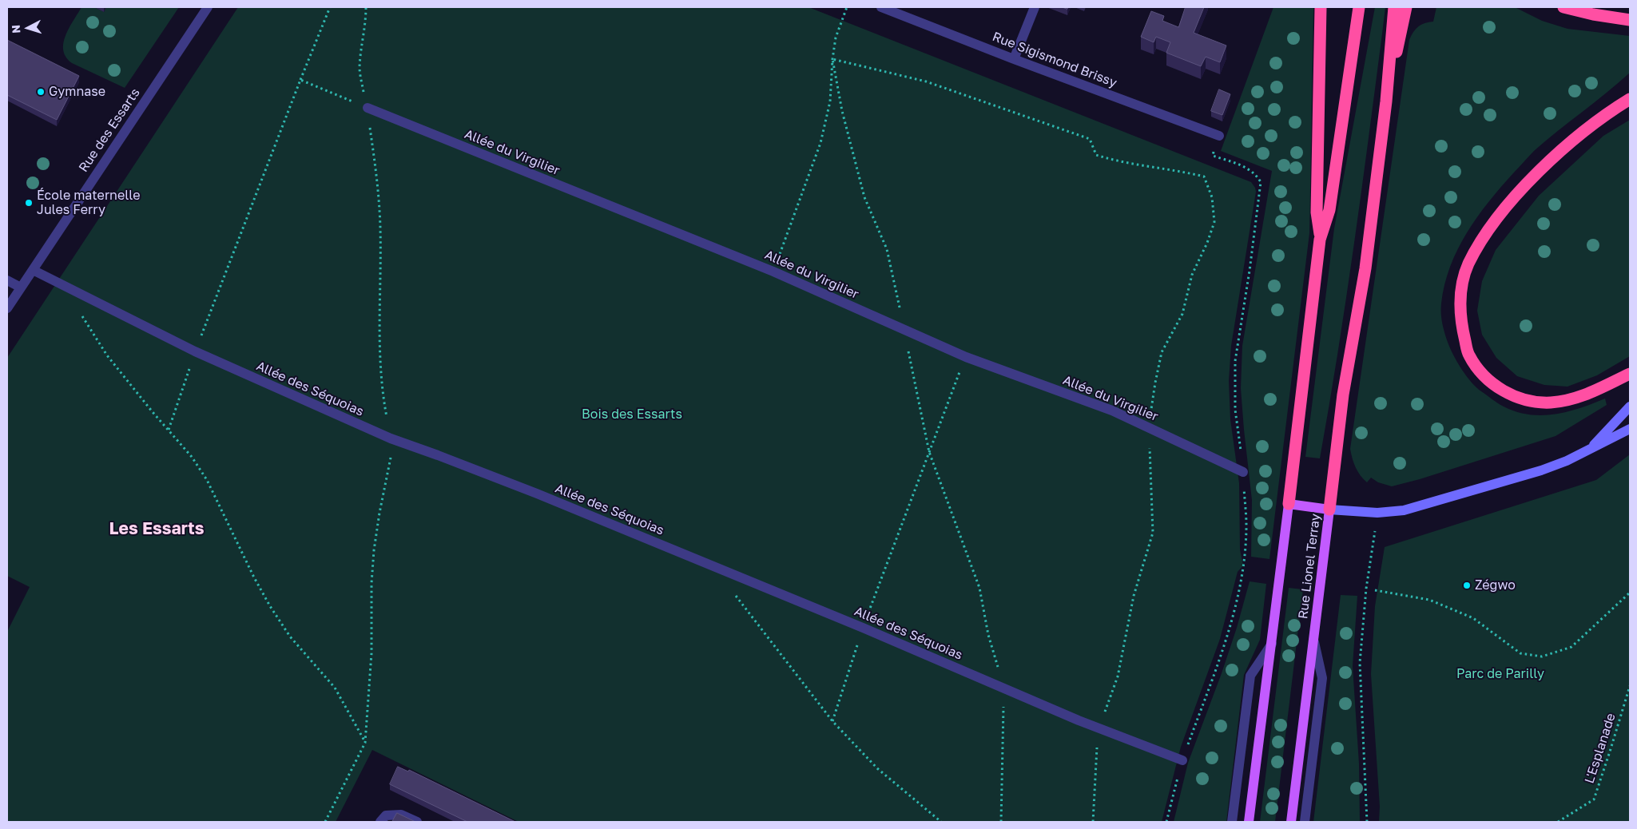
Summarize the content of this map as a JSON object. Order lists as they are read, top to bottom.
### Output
{
  "streets": {
    "main road": ["Rue Lionel Terray"],
    "street": [
      "Rue Sigismond Brissy",
      "Rue des Essarts",
      "Allée du Virgilier",
      "Allée des Séquoias"
    ],
    "path": ["L'Esplanade"]
  },
  "crossings": [
    ["Rue des Essarts", "Allée des Séquoias"]
  ],
  "districts": ["Les Essarts"],
  "parks": ["Bois des Essarts", "Parc de Parilly"],
  "places": ["Gymnase", "École maternelle Jules Ferry", "Zégwo"],
  "north": "left"
}
